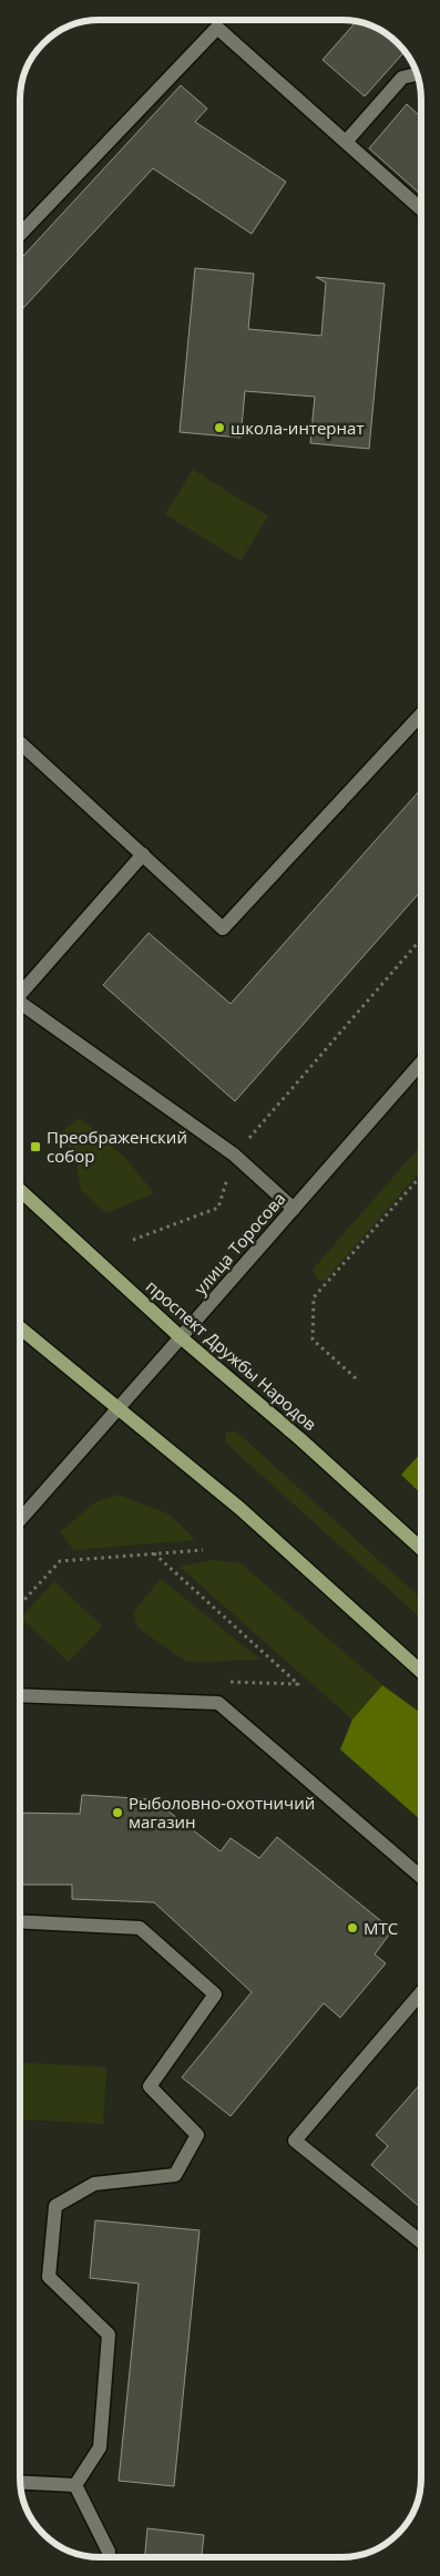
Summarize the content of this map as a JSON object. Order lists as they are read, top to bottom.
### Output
{
  "streets": {
    "main road": ["проспект Дружбы Народов"],
    "street": ["улица Торосова"]
  },
  "crossings": [
    ["улица Торосова", "проспект Дружбы Народов"]
  ],
  "places": {
    "other": ["школа-интернат", "Рыболовно-охотничий магазин", "МТС"],
    "transit": ["Преображенский собор"]
  }
}
